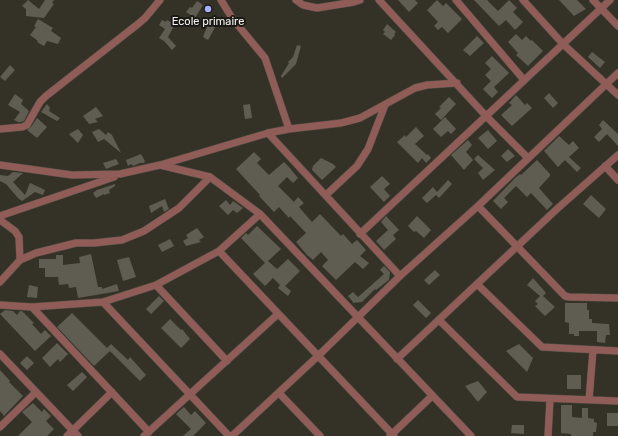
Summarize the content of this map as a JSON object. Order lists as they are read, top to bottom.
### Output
{
  "places": ["Ecole primaire"]
}
